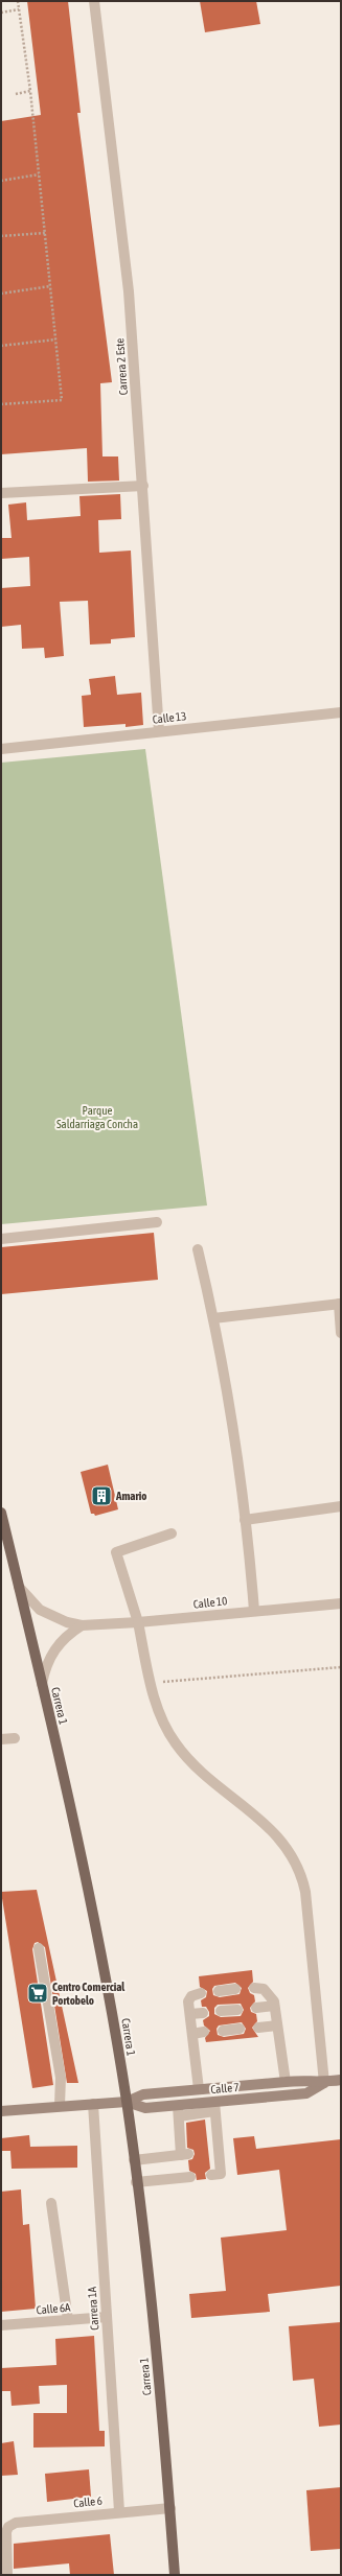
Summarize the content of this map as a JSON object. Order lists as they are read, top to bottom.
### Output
{
  "streets": {
    "main road": ["Carrera 1"],
    "street": [
      "Carrera 2 Este",
      "Calle 13",
      "Calle 10",
      "Calle 7",
      "Calle 6A",
      "Carrera 1A",
      "Calle 6"
    ]
  },
  "crossings": [
    ["Carrera 2 Este", "Calle 13"],
    ["Carrera 1", "Calle 7"],
    ["Carrera 1", "Calle 6"],
    ["Calle 7", "Carrera 1A"],
    ["Calle 6A", "Carrera 1A"],
    ["Carrera 1A", "Calle 6"]
  ],
  "parks": ["Parque Saldarriaga Concha"],
  "places": {
    "building": ["Amario"],
    "supermarket": ["Centro Comercial Portobelo"]
  }
}
